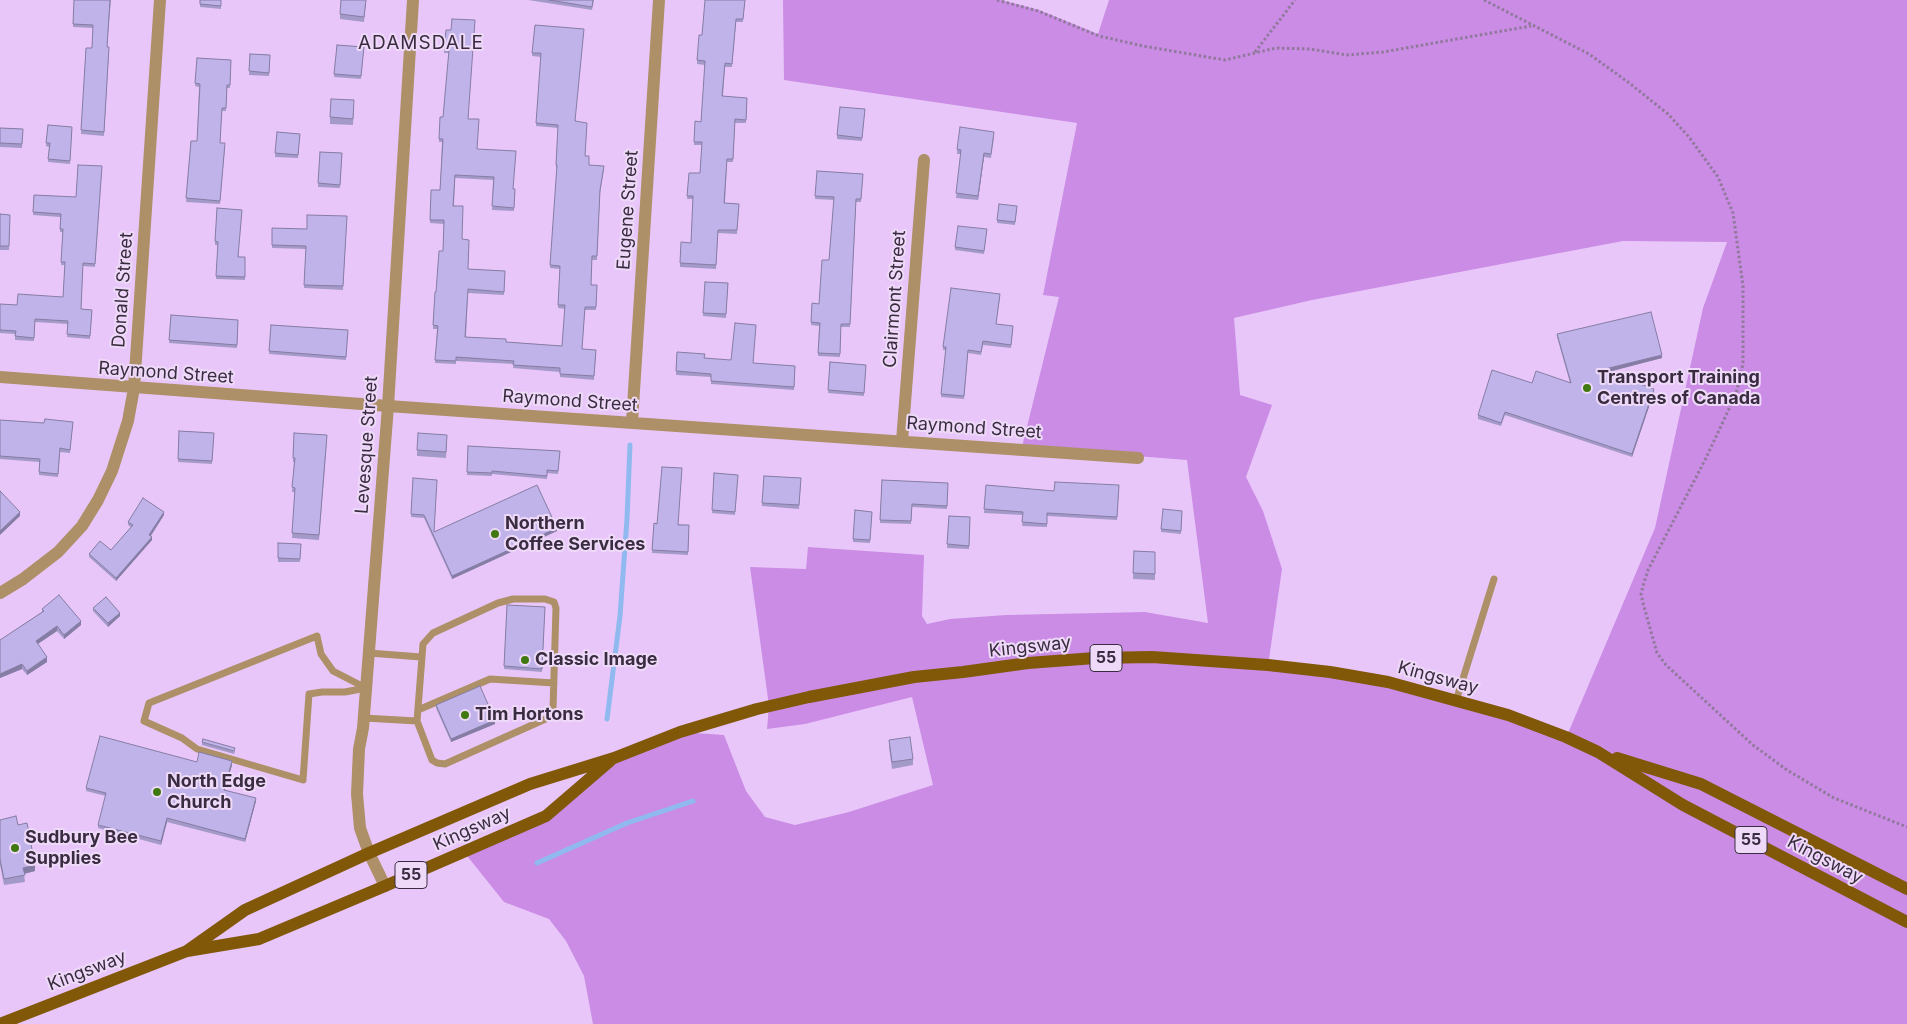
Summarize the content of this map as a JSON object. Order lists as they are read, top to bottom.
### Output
{
  "streets": {
    "main road": ["Kingsway", "55"],
    "street": [
      "Eugene Street",
      "Donald Street",
      "Clairmont Street",
      "Raymond Street",
      "Levesque Street"
    ]
  },
  "crossings": [
    ["Eugene Street", "Raymond Street"],
    ["Donald Street", "Raymond Street"],
    ["Clairmont Street", "Raymond Street"],
    ["Raymond Street", "Levesque Street"],
    ["Levesque Street", "Kingsway"]
  ],
  "districts": ["ADAMSDALE"],
  "places": [
    "Transport Training Centres of Canada",
    "Northern Coffee Services",
    "Classic Image",
    "Tim Hortons",
    "North Edge Church",
    "Sudbury Bee Supplies"
  ]
}
